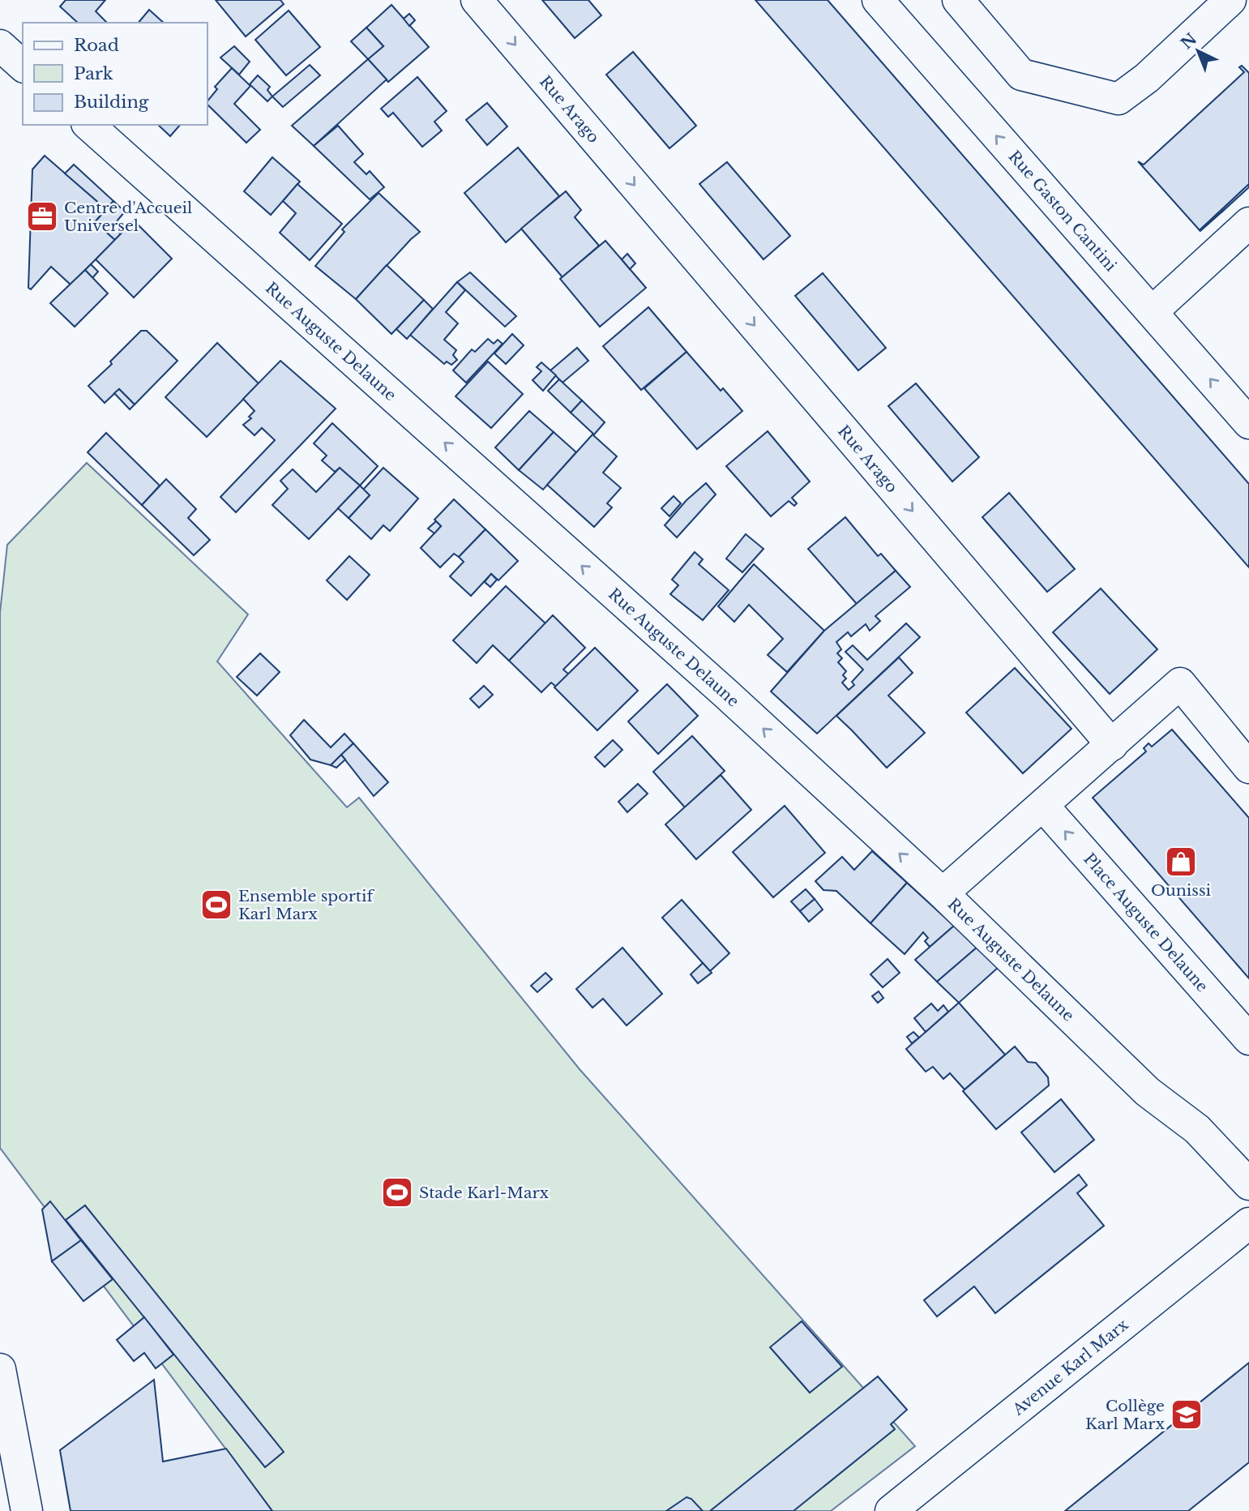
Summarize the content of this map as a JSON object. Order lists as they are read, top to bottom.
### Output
{
  "streets": {
    "street": [
      "Rue Arago",
      "Rue Gaston Cantini",
      "Rue Auguste Delaune",
      "Place Auguste Delaune",
      "Avenue Karl Marx"
    ]
  },
  "one_way": [
    "Rue Arago",
    "Rue Gaston Cantini",
    "Rue Auguste Delaune",
    "Place Auguste Delaune"
  ],
  "places": {
    "office": ["Centre d'Accueil Universel"],
    "shop": ["Ounissi"],
    "sports": ["Ensemble sportif Karl Marx", "Stade Karl-Marx"],
    "school or university": ["Collège Karl Marx"]
  },
  "legend": ["Road", "Park", "Building"],
  "north": "top left"
}
